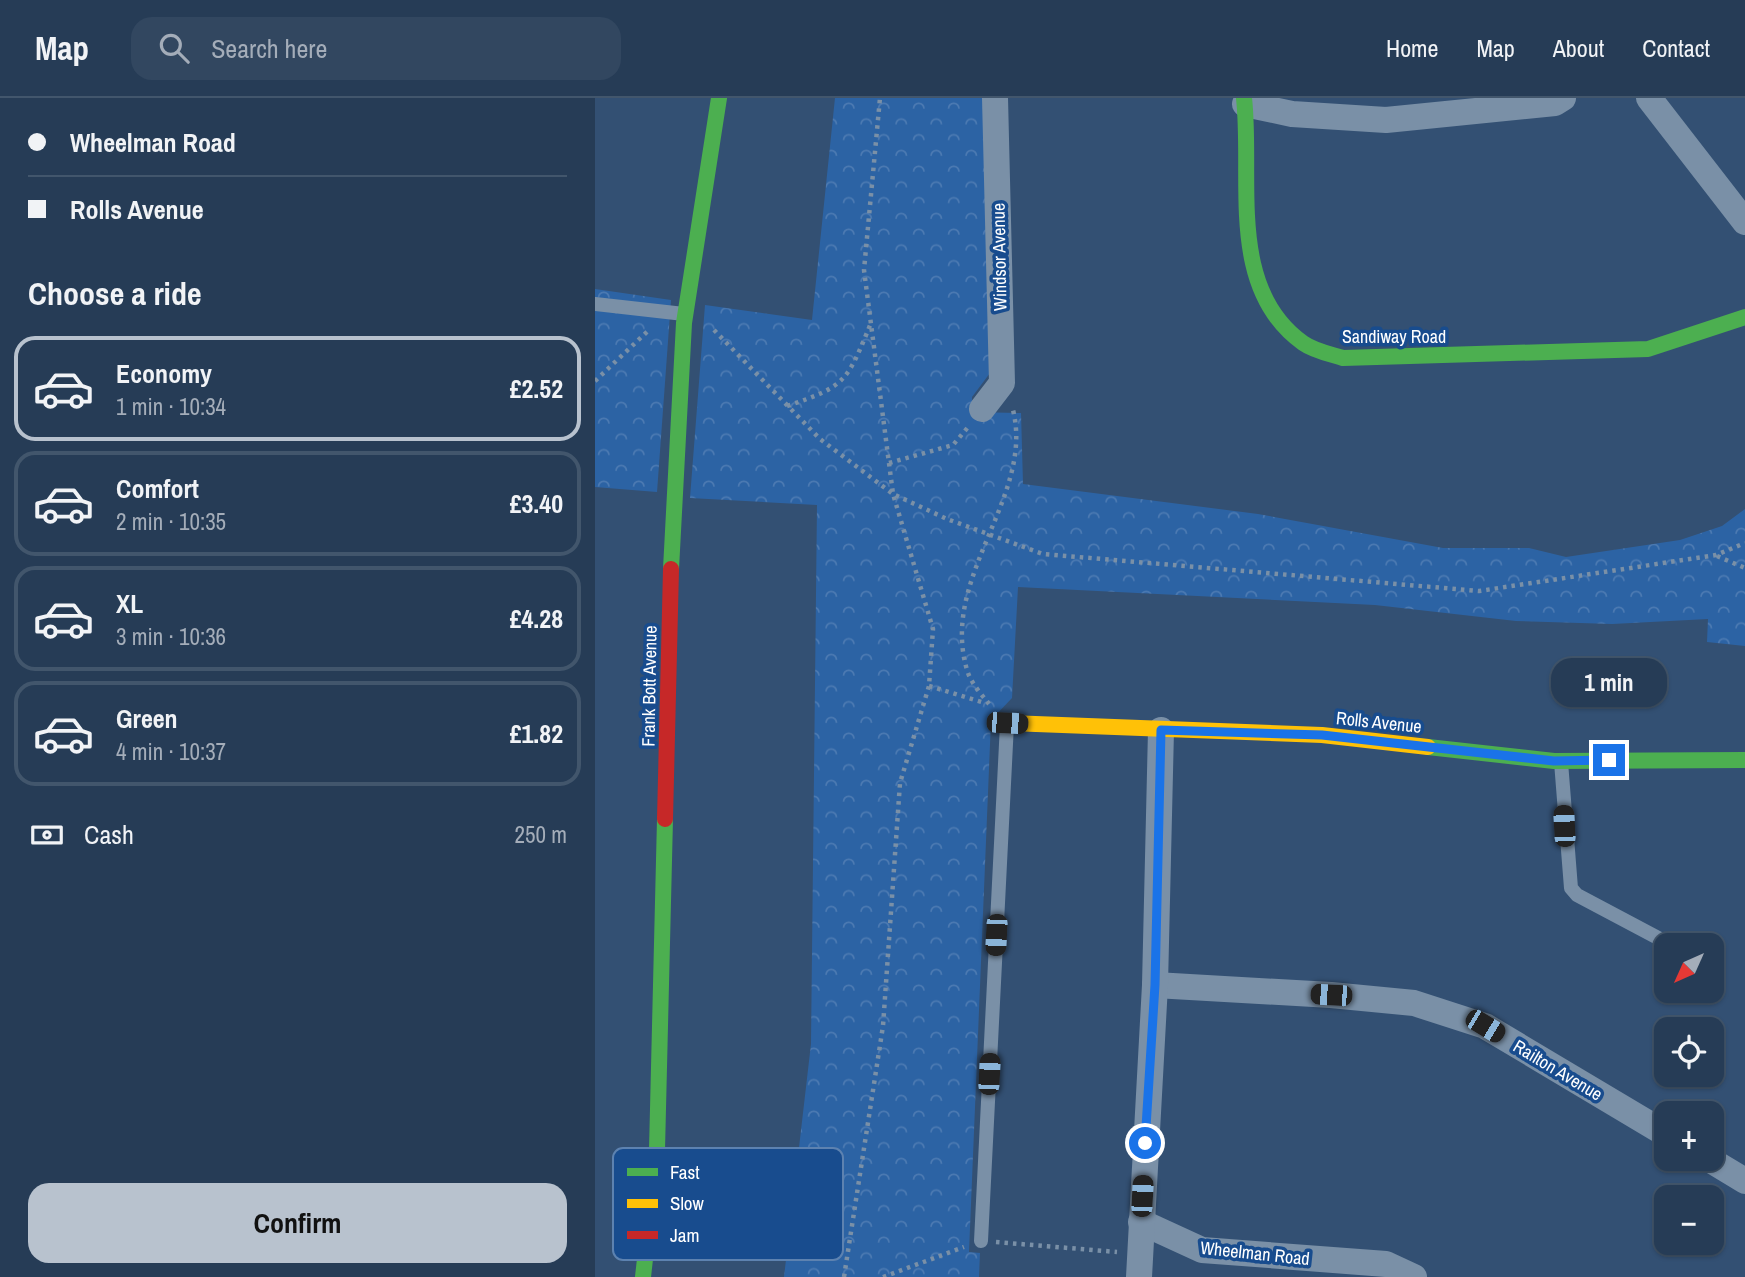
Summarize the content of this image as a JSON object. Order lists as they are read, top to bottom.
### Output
{
  "streets": {
    "street": [
      "Windsor Avenue",
      "Sandiway Road",
      "Frank Bott Avenue",
      "Rolls Avenue",
      "Railton Avenue",
      "Wheelman Road"
    ]
  },
  "legend": ["Fast", "Slow", "Jam"],
  "north": "bottom left",
  "page": {
    "header": "Map",
    "search": "Search here",
    "nav": [
      "Home",
      "Map",
      "About",
      "Contact"
    ],
    "banner": ["Wheelman Road", "Rolls Avenue"],
    "heading": "Choose a ride",
    "list": [
      {
        "name": "Economy",
        "note": "1 min · 10:34",
        "value": "£2.52"
      },
      {
        "name": "Comfort",
        "note": "2 min · 10:35",
        "value": "£3.40"
      },
      {
        "name": "XL",
        "note": "3 min · 10:36",
        "value": "£4.28"
      },
      {
        "name": "Green",
        "note": "4 min · 10:37",
        "value": "£1.82"
      }
    ],
    "bubble": "1 min",
    "pay": ["Cash", "250 m"],
    "map_buttons": ["+", "−"],
    "buttons": "Confirm"
  }
}
